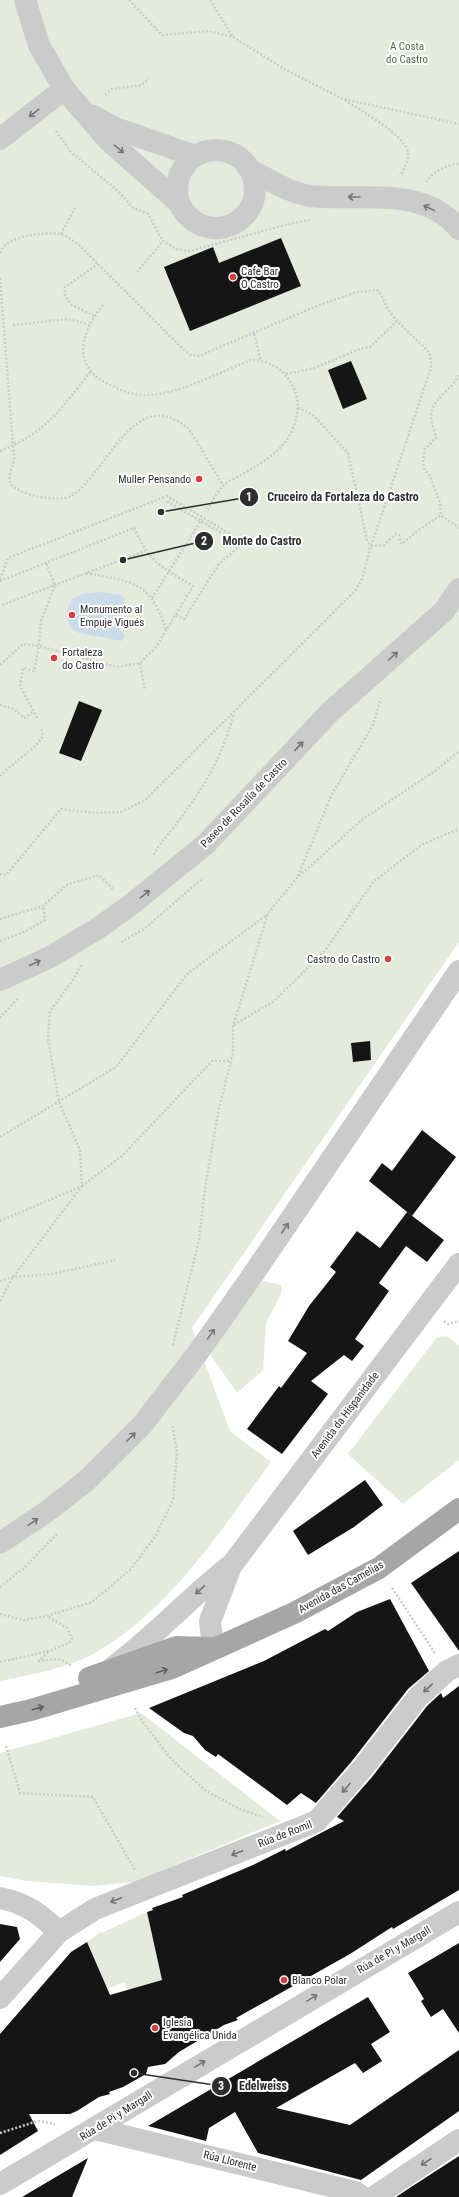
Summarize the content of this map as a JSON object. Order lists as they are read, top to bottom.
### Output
{
  "streets": {
    "main road": ["Avenida das Camelias"],
    "street": [
      "Paseo de Rosalía de Castro",
      "Avenida da Hispanidade",
      "Rúa de Romil",
      "Rúa de Pi y Margall",
      "Rúa Llorente"
    ]
  },
  "crossings": [
    ["Avenida da Hispanidade", "Avenida das Camelias"],
    ["Rúa de Pi y Margall", "Rúa Llorente"]
  ],
  "one_way": ["Paseo de Rosalía de Castro", "Rúa de Romil", "Rúa de Pi y Margall"],
  "parks": ["A Costa do Castro"],
  "places": [
    "Cafe Bar O Castro",
    "Muller Pensando",
    "Cruceiro da Fortaleza do Castro",
    "Monte do Castro",
    "Monumento al Empuje Vigués",
    "Fortaleza do Castro",
    "Castro do Castro",
    "Blanco Polar",
    "Iglesia Evangélica Unida",
    "Edelweiss"
  ]
}
